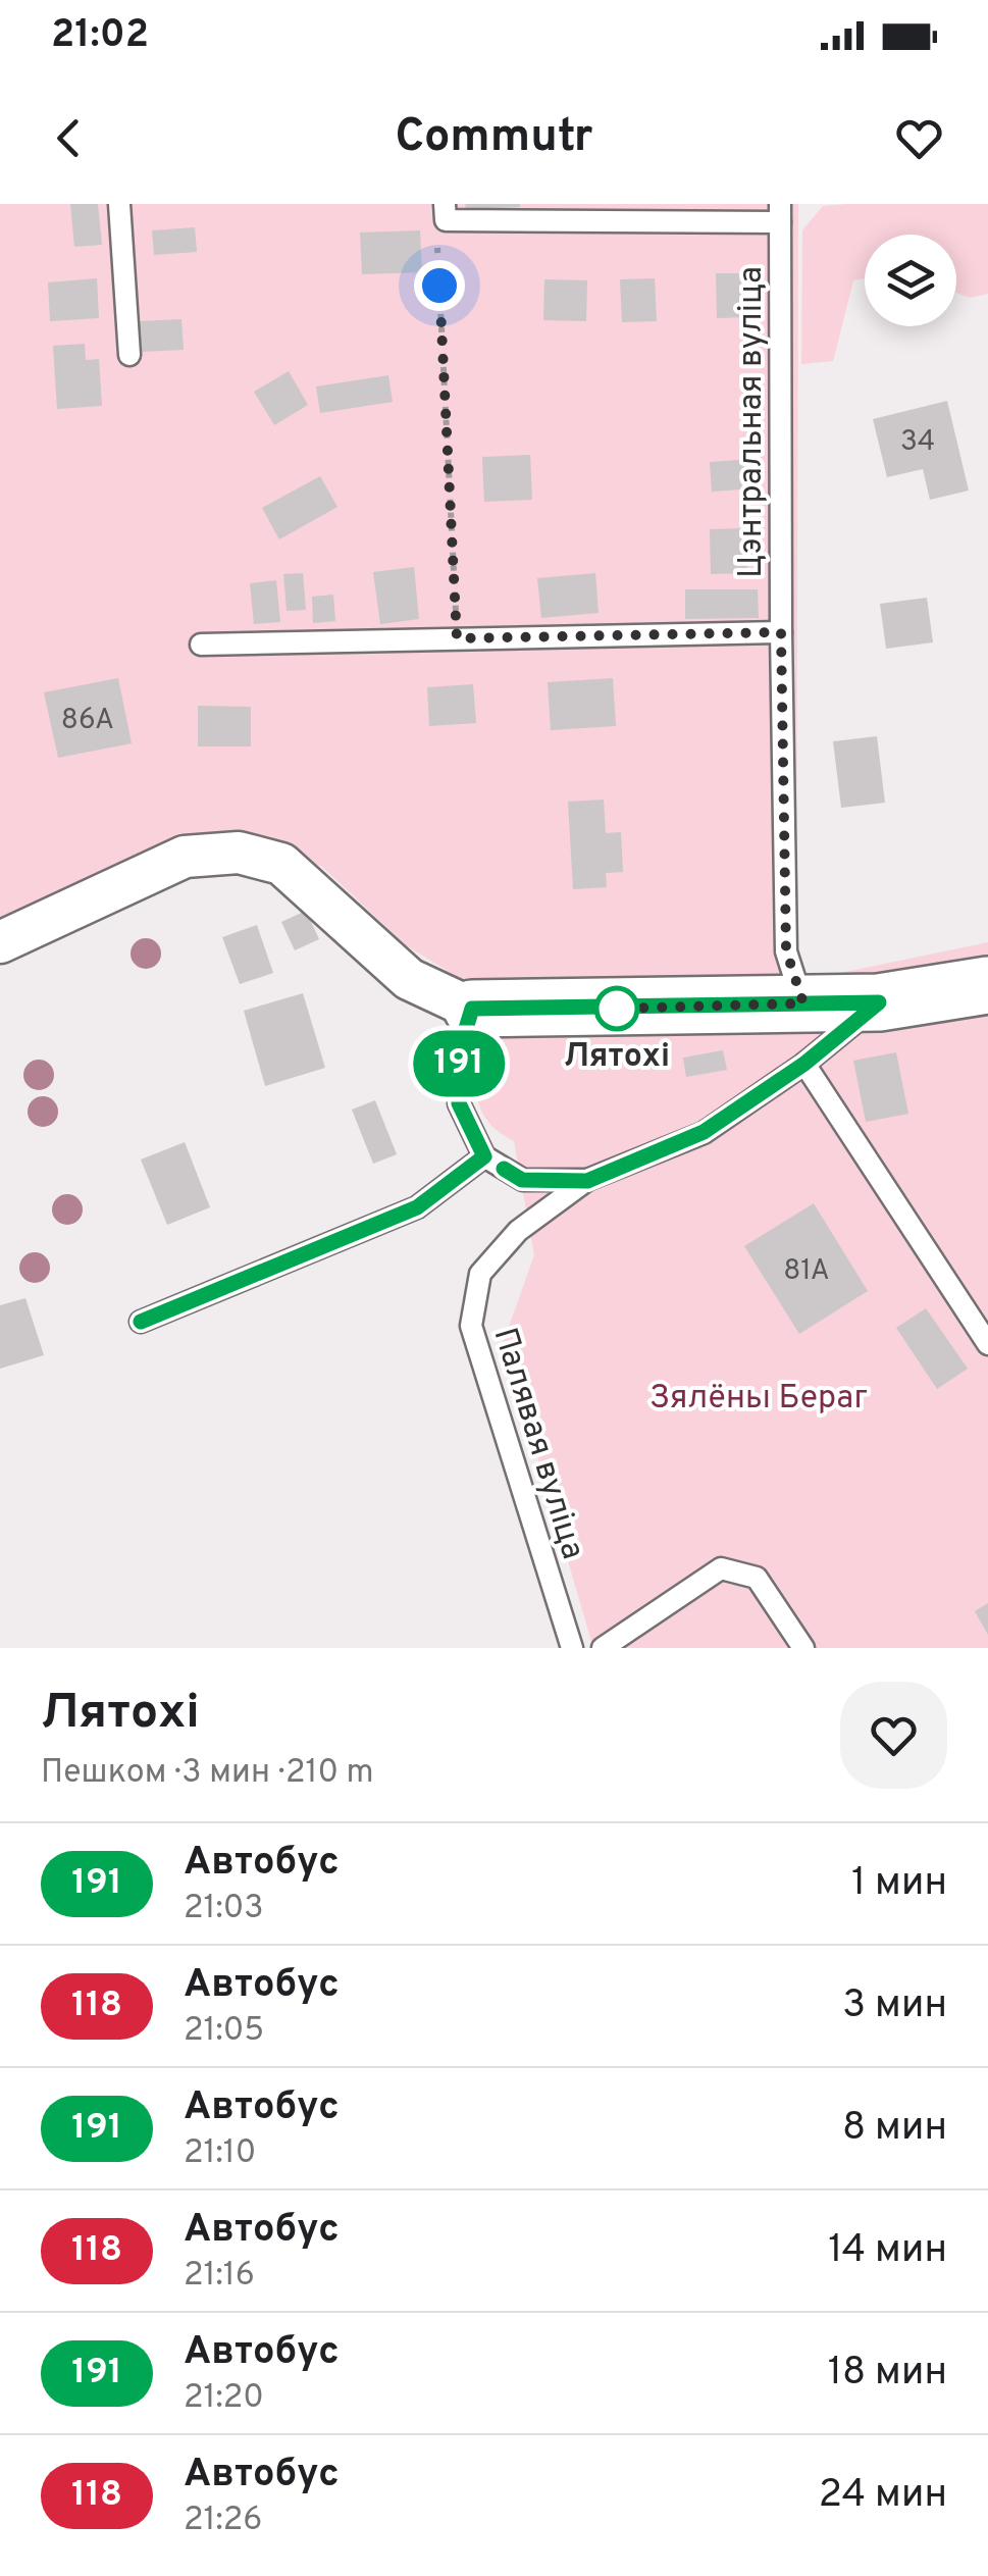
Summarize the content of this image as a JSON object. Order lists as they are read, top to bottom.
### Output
{
  "streets": {
    "lane": ["Цэнтральная вуліца", "Палявая вуліца"]
  },
  "parks": ["Зялёны Бераг"],
  "places": ["Лятохі"],
  "lines": ["bus line 191"],
  "house_numbers": ["34", "86А", "81А"],
  "page": {
    "status": "21:02",
    "header": "Commutr",
    "on_map": "191",
    "heading": ["Лятохі", "Пешком · 3 мин · 210 m"],
    "list": [
      {
        "mark": "191",
        "name": "Автобус",
        "note": "21:03",
        "value": "1 мин"
      },
      {
        "mark": "118",
        "name": "Автобус",
        "note": "21:05",
        "value": "3 мин"
      },
      {
        "mark": "191",
        "name": "Автобус",
        "note": "21:10",
        "value": "8 мин"
      },
      {
        "mark": "118",
        "name": "Автобус",
        "note": "21:16",
        "value": "14 мин"
      },
      {
        "mark": "191",
        "name": "Автобус",
        "note": "21:20",
        "value": "18 мин"
      },
      {
        "mark": "118",
        "name": "Автобус",
        "note": "21:26",
        "value": "24 мин"
      }
    ]
  }
}
